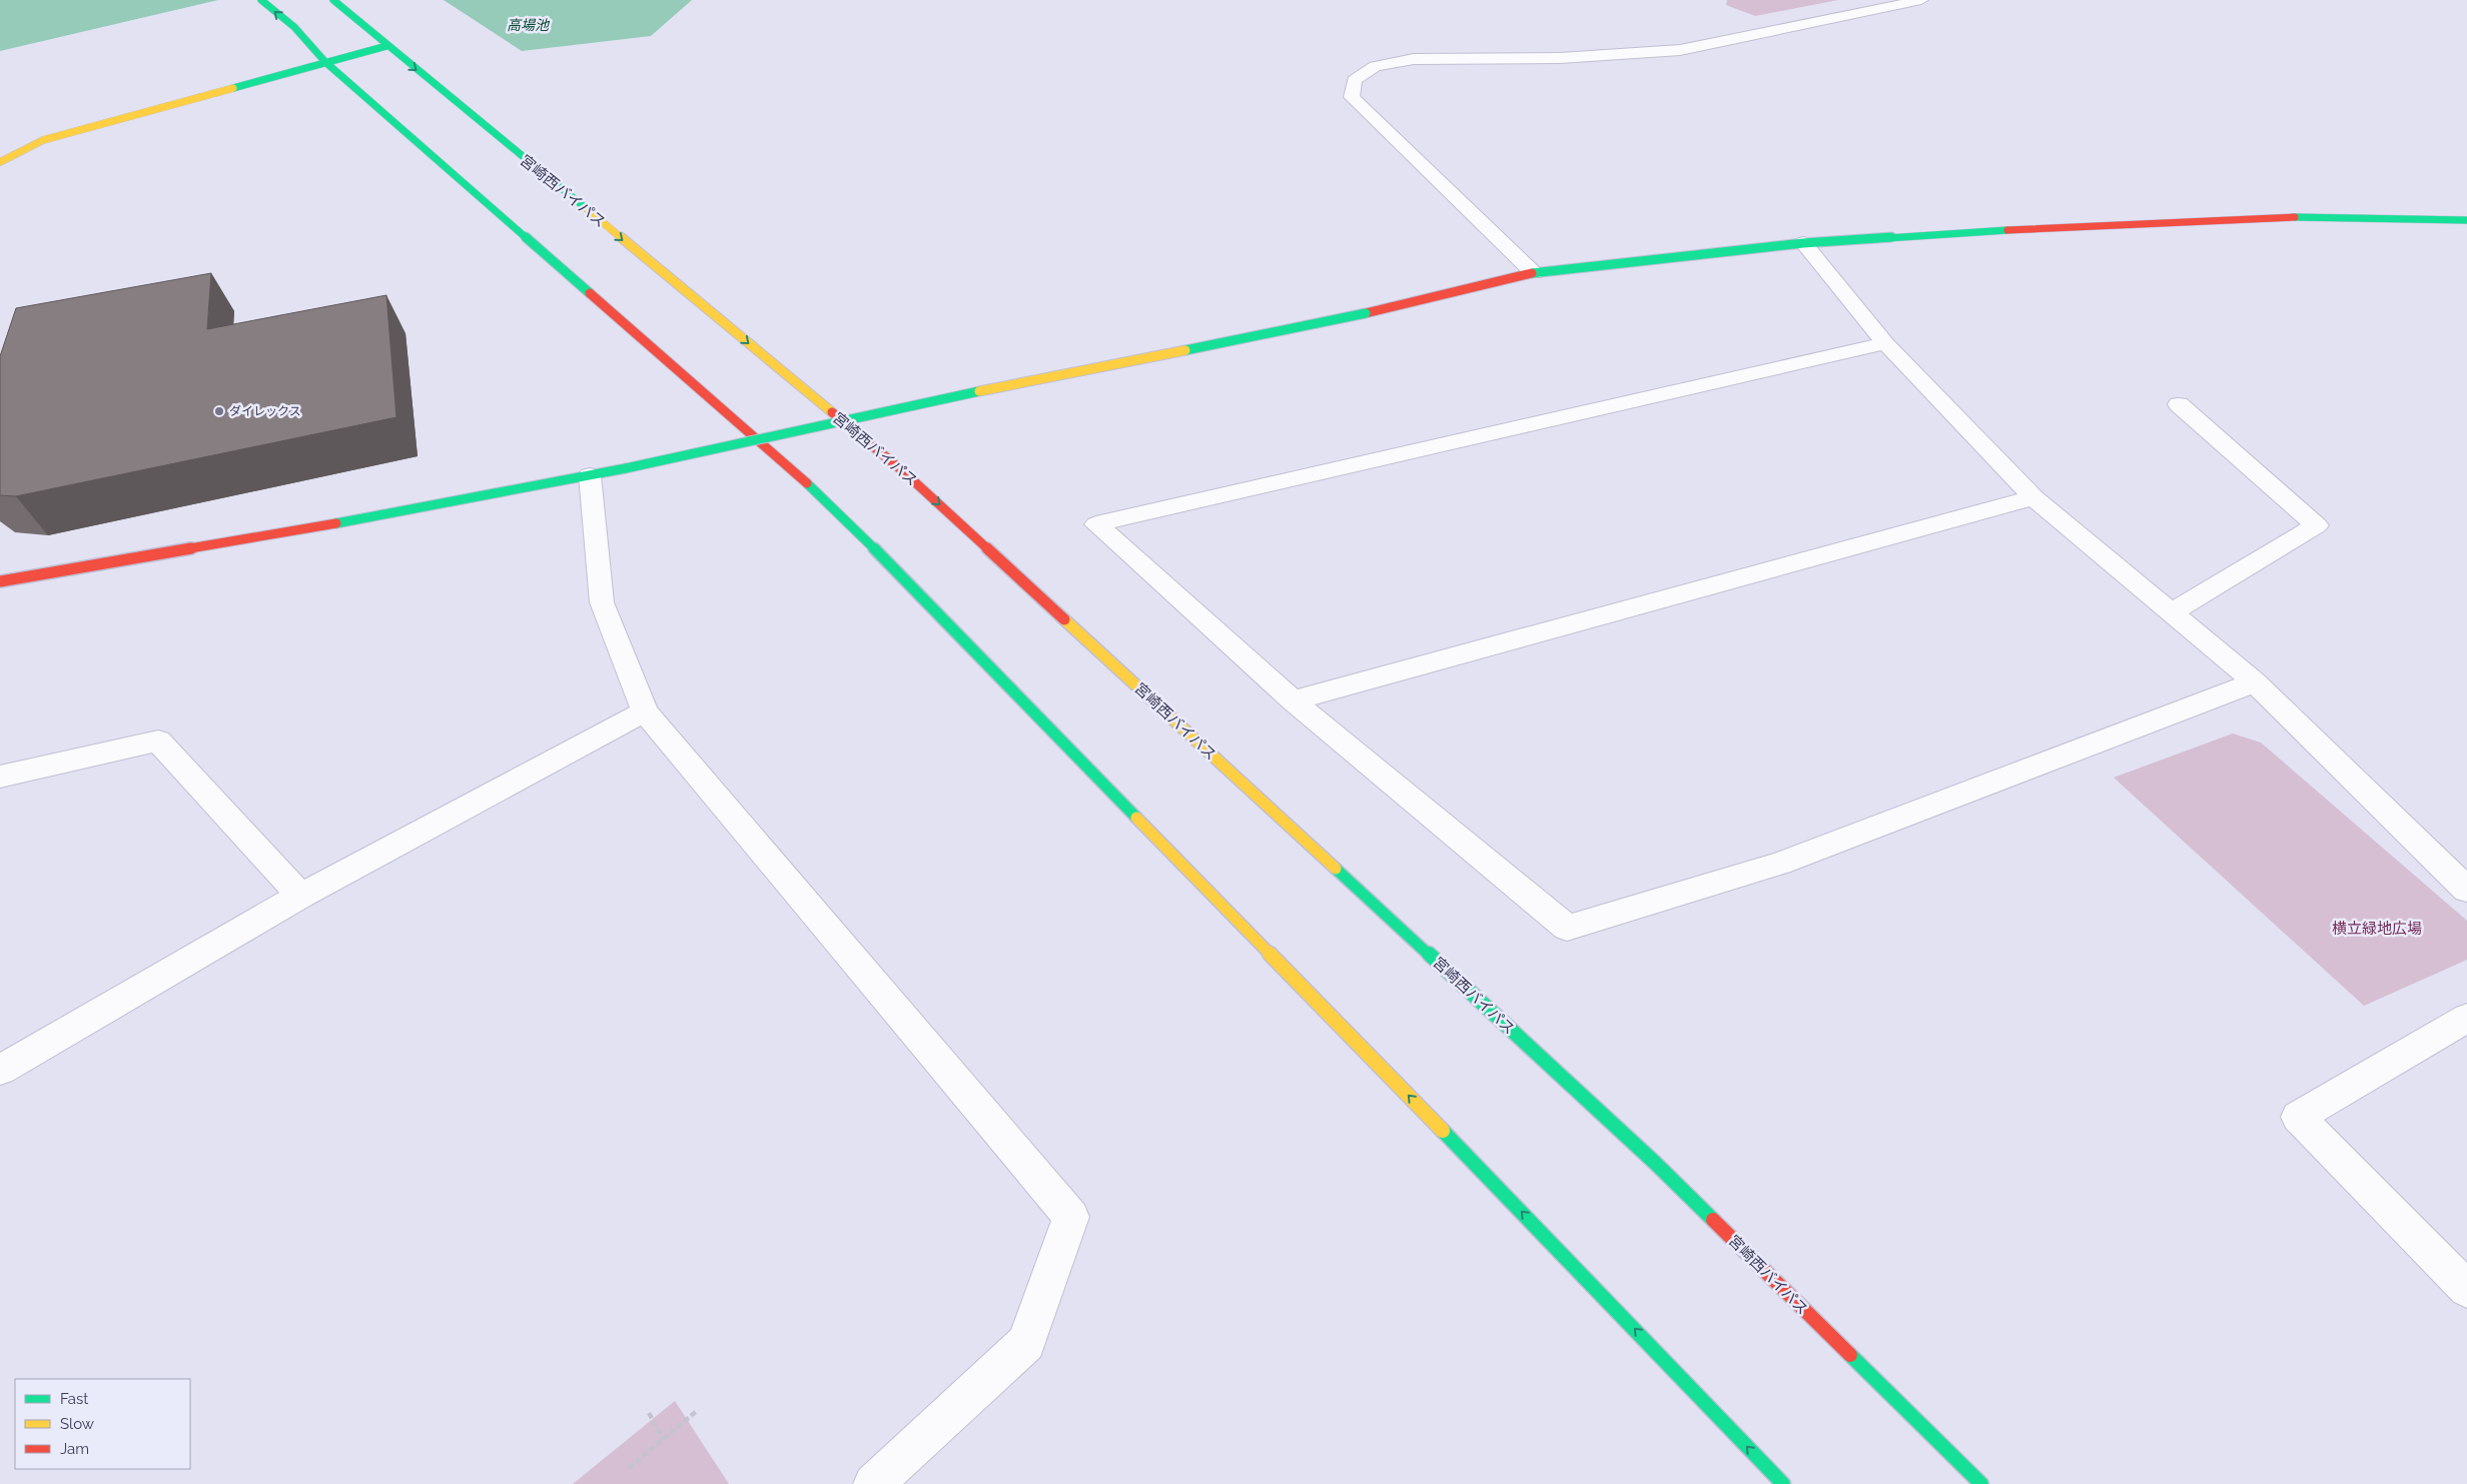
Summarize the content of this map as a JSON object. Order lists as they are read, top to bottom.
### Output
{
  "streets": {
    "main road": ["宮崎西バイパス"]
  },
  "water": ["高場池"],
  "parks": ["横立緑地広場"],
  "places": ["ダイレックス"],
  "legend": ["Fast", "Slow", "Jam"]
}
